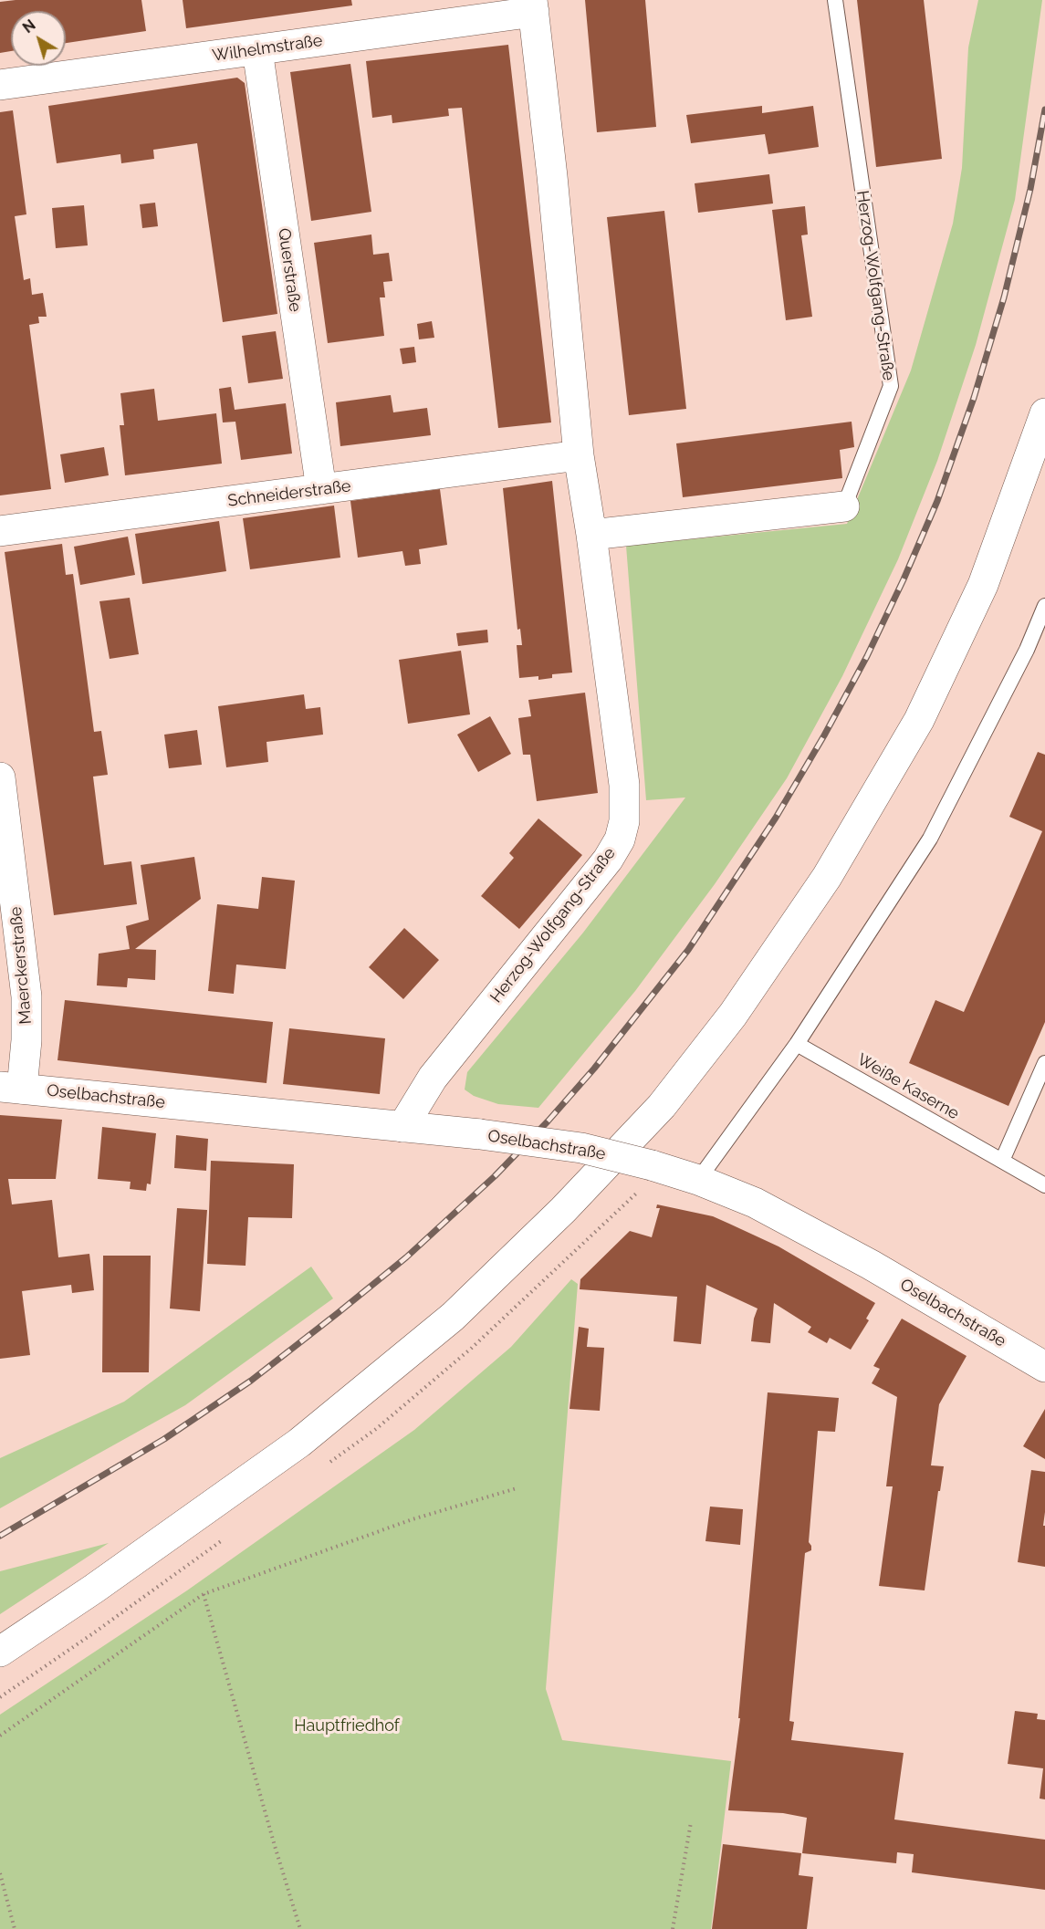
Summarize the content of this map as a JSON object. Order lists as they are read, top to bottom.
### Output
{
  "streets": {
    "street": [
      "Wilhelmstraße",
      "Querstraße",
      "Herzog-Wolfgang-Straße",
      "Schneiderstraße",
      "Maerckerstraße",
      "Oselbachstraße"
    ],
    "lane": ["Weiße Kaserne"]
  },
  "crossings": [
    ["Wilhelmstraße", "Querstraße"],
    ["Wilhelmstraße", "Herzog-Wolfgang-Straße"],
    ["Querstraße", "Schneiderstraße"],
    ["Herzog-Wolfgang-Straße", "Schneiderstraße"],
    ["Herzog-Wolfgang-Straße", "Oselbachstraße"],
    ["Maerckerstraße", "Oselbachstraße"]
  ],
  "parks": ["Hauptfriedhof"],
  "north": "top left"
}
